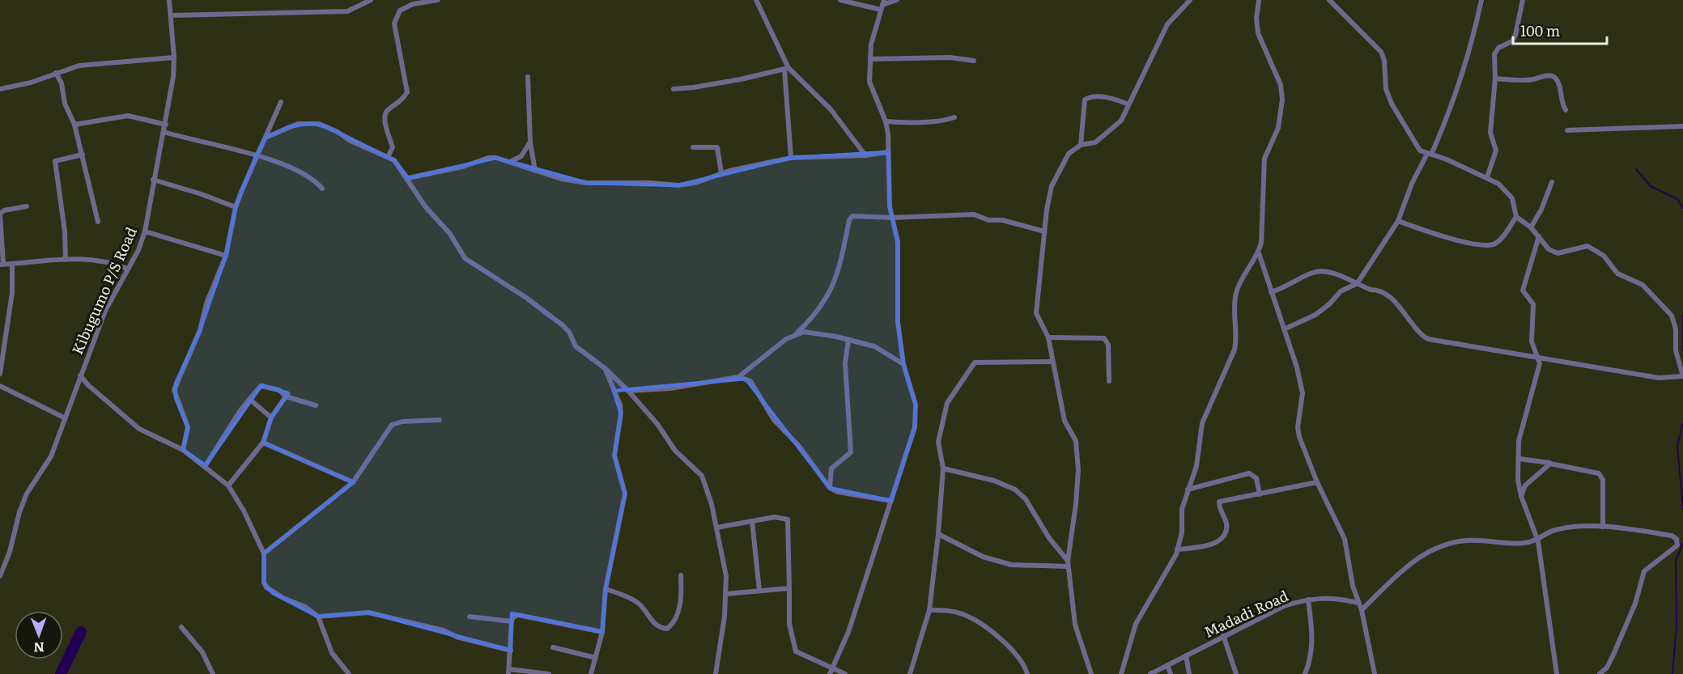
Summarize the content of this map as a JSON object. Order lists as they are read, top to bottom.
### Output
{
  "streets": {
    "street": ["Kibugumo P/S Road", "Madadi Road"]
  },
  "scale_bar": "100 m",
  "north": "bottom"
}
